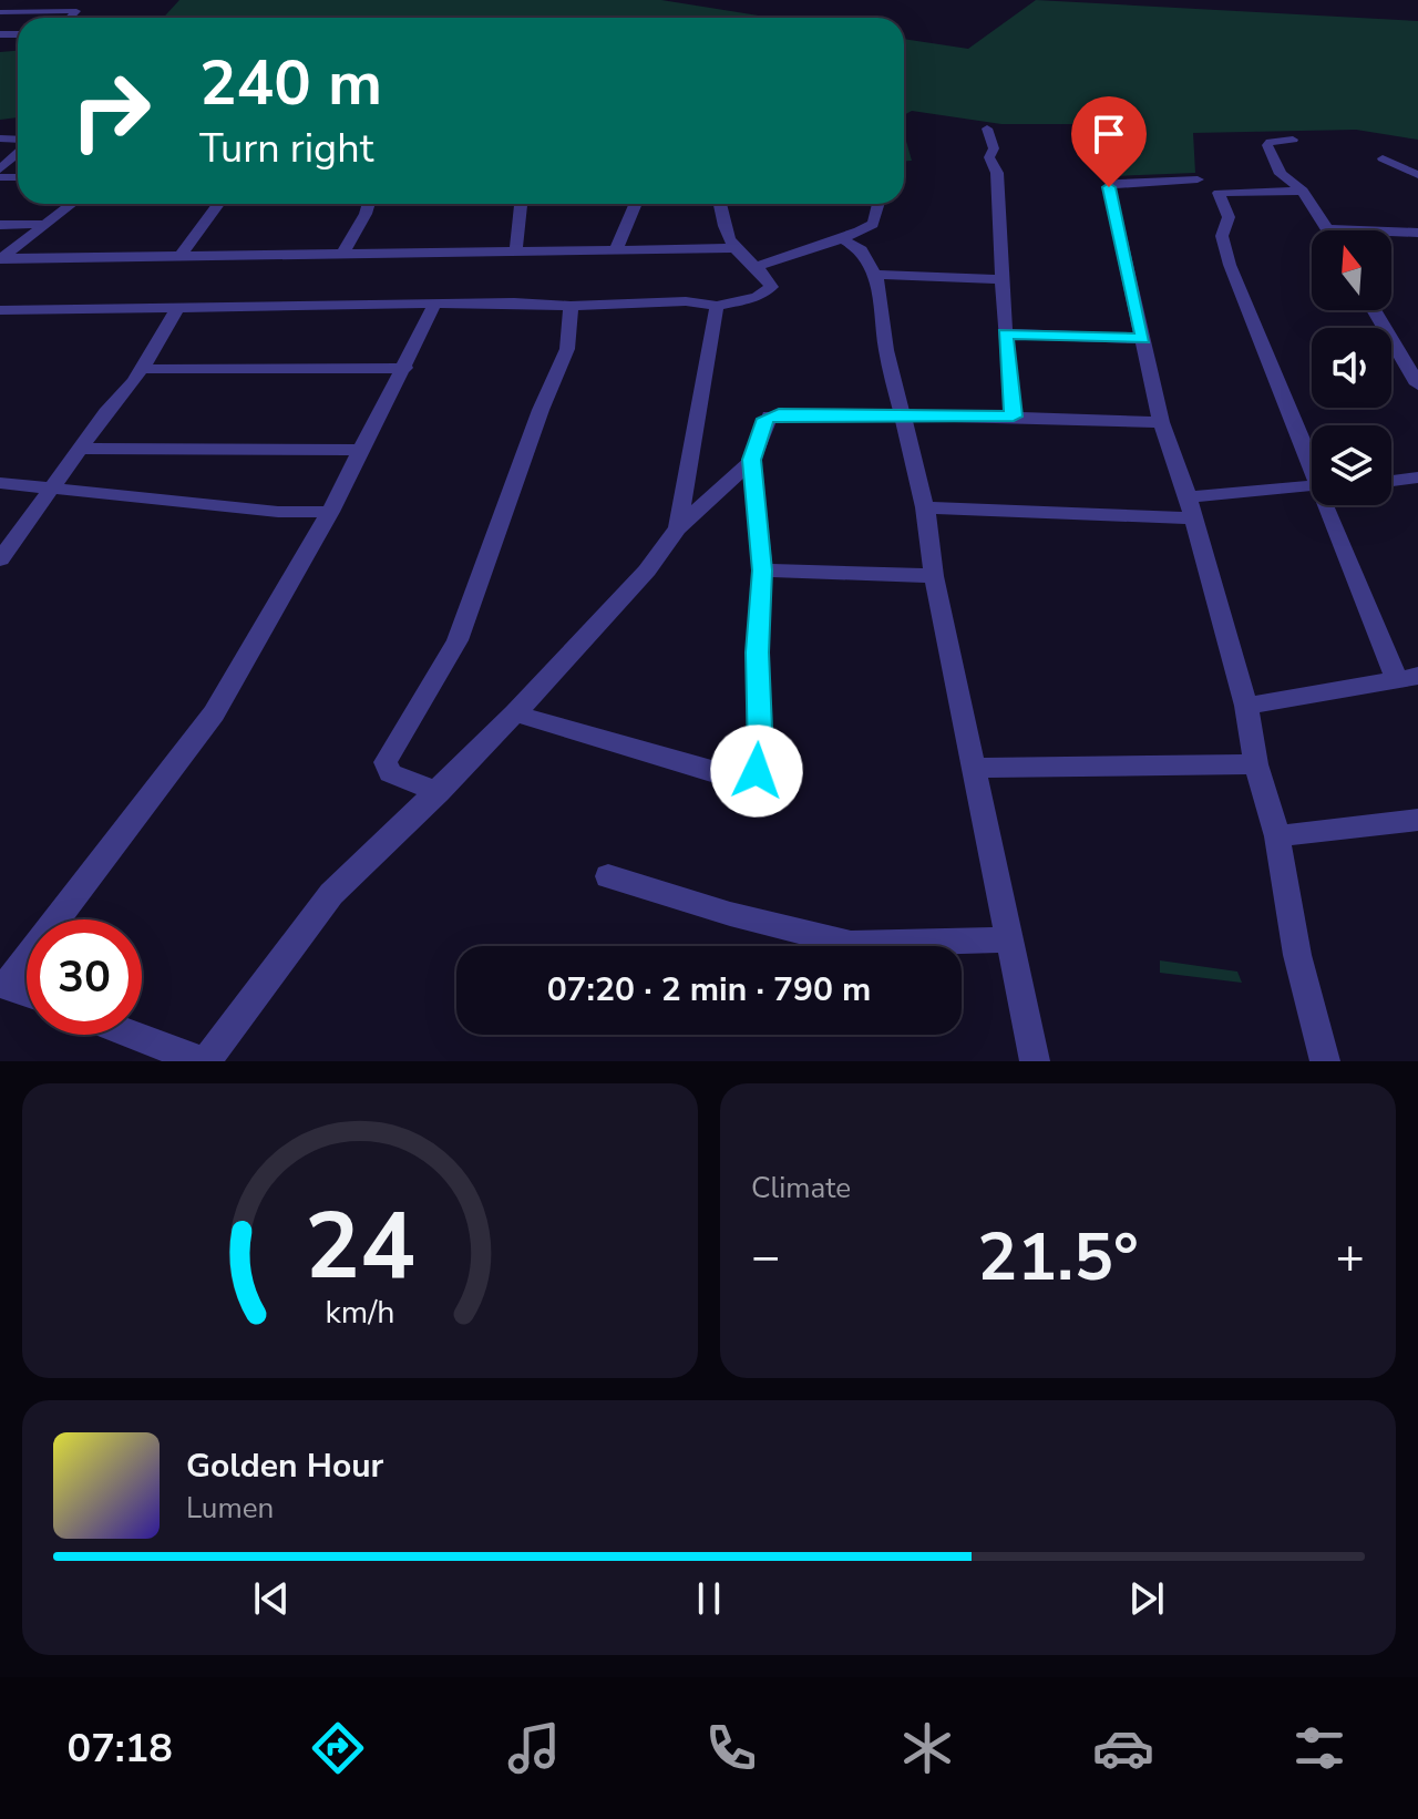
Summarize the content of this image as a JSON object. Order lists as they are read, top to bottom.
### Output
{
  "north": "top",
  "page": {
    "turn": ["240 m", "Turn right"],
    "limit": "30",
    "trip": "07:20 · 2 min · 790 m",
    "tile": "Climate",
    "heat": ["−", "21.5°", "+"],
    "song": ["Golden Hour", "Lumen"],
    "tabs": "07:18",
    "gauge": ["24", "km/h"]
  }
}
